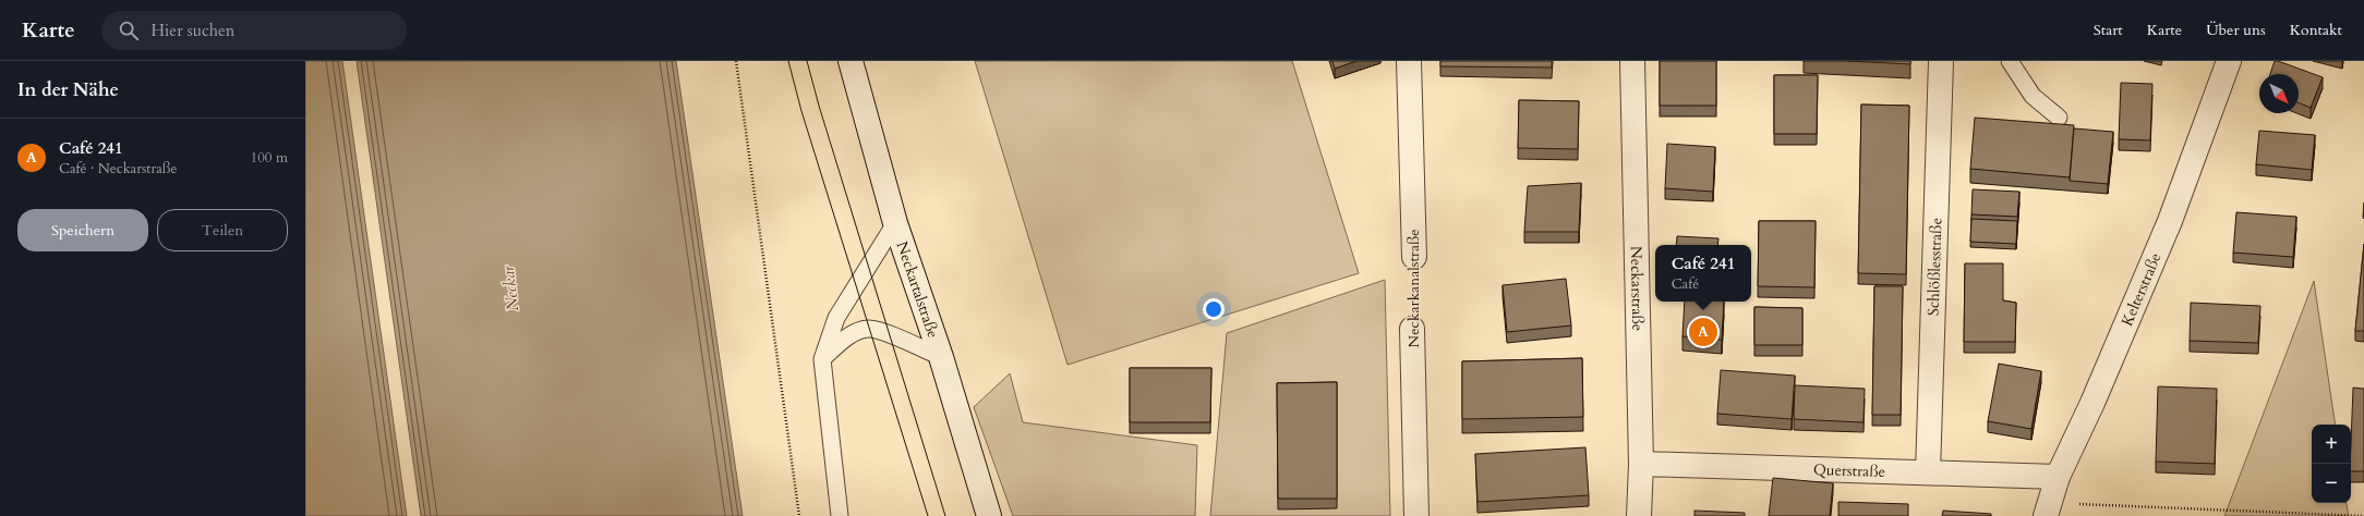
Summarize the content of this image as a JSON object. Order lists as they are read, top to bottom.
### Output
{
  "streets": {
    "street": [
      "Schlößlesstraße",
      "Neckarkanalstraße",
      "Neckarstraße",
      "Neckartalstraße",
      "Kelterstraße",
      "Querstraße"
    ]
  },
  "crossings": [
    ["Schlößlesstraße", "Querstraße"],
    ["Neckarstraße", "Querstraße"],
    ["Kelterstraße", "Querstraße"]
  ],
  "water": ["Neckar"],
  "north": "bottom right",
  "page": {
    "header": "Karte",
    "search": "Hier suchen",
    "nav": [
      "Start",
      "Karte",
      "Über uns",
      "Kontakt"
    ],
    "heading": "In der Nähe",
    "list": [
      {
        "mark": "A",
        "name": "Café 241",
        "note": "Café · Neckarstraße",
        "value": "100 m"
      }
    ],
    "buttons": ["Speichern", "Teilen"],
    "popup": ["Café 241", "Café"],
    "pins": "A",
    "map_buttons": ["+", "−"]
  }
}
